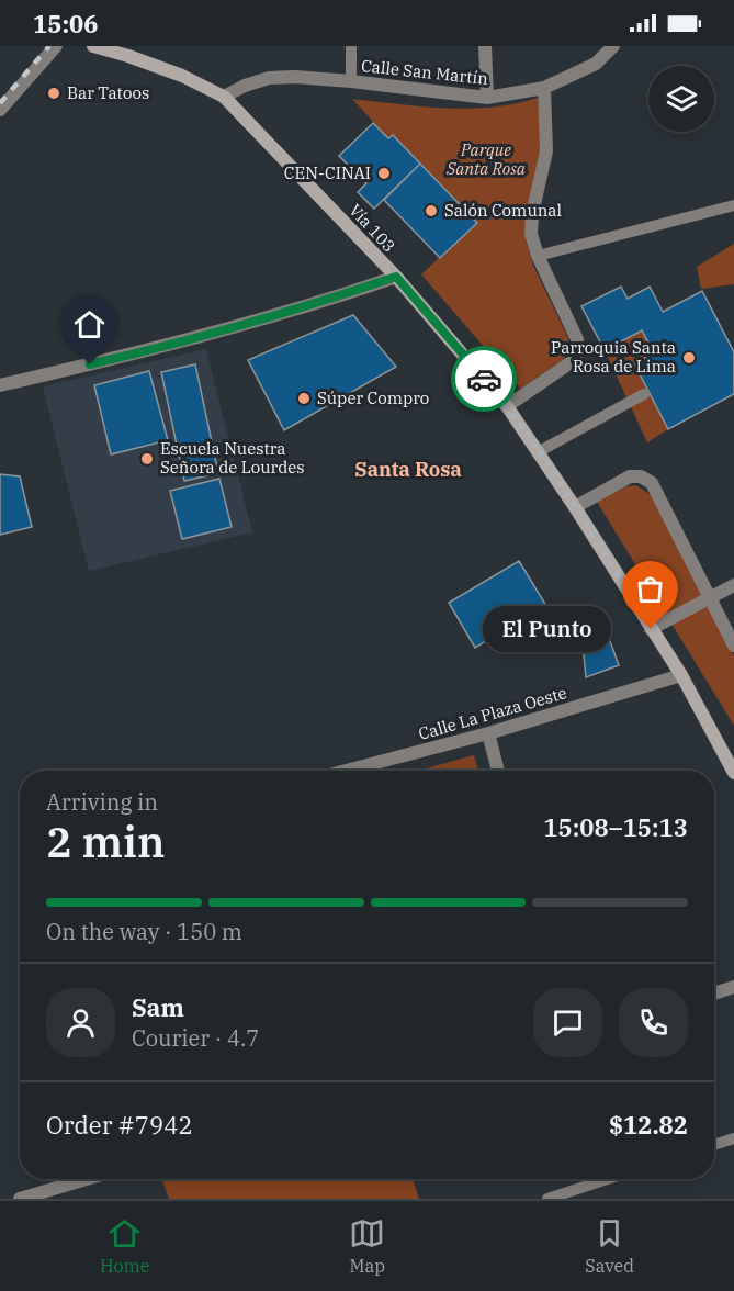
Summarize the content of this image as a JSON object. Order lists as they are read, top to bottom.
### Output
{
  "streets": {
    "main road": ["Vía 103"],
    "street": ["Calle San Martín", "Calle La Plaza Oeste"]
  },
  "crossings": [
    ["Calle San Martín", "Vía 103"],
    ["Vía 103", "Calle La Plaza Oeste"]
  ],
  "districts": ["Santa Rosa"],
  "parks": ["Parque Santa Rosa"],
  "places": [
    "Bar Tatoos",
    "CEN-CINAI",
    "Salón Comunal",
    "Parroquia Santa Rosa de Lima",
    "Súper Compro",
    "Escuela Nuestra Señora de Lourdes",
    "El Punto"
  ],
  "page": {
    "status": "15:06",
    "bubble": "El Punto",
    "heading": ["2 min", "Arriving in", "15:08–15:13"],
    "panel": [
      "Sam",
      "Courier · 4.7",
      "Order #7942",
      "$12.82"
    ],
    "bar": "On the way · 150 m",
    "tabs": ["Home", "Map", "Saved"]
  }
}
